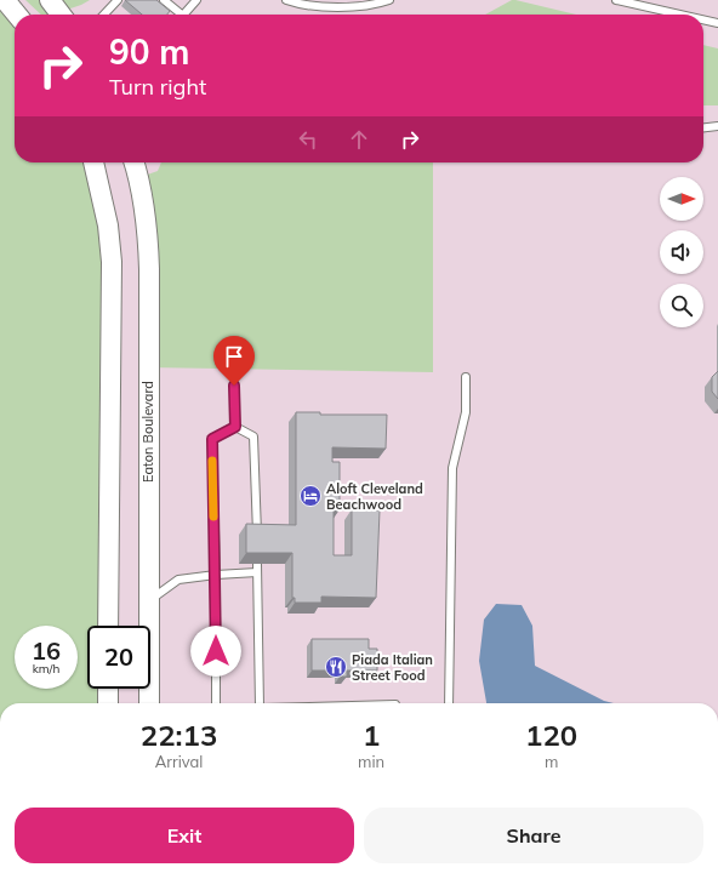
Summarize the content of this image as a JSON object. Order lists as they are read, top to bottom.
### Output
{
  "streets": {
    "street": ["Eaton Boulevard"]
  },
  "places": {
    "hotel": ["Aloft Cleveland Beachwood"],
    "restaurant": ["Piada Italian Street Food"]
  },
  "north": "right",
  "page": {
    "turn": ["90 m", "Turn right"],
    "speed": "16 km/h",
    "limit": "20",
    "eta": [
      "22:13",
      "Arrival",
      "1",
      "min",
      "120",
      "m"
    ],
    "buttons": ["Exit", "Share"]
  }
}
